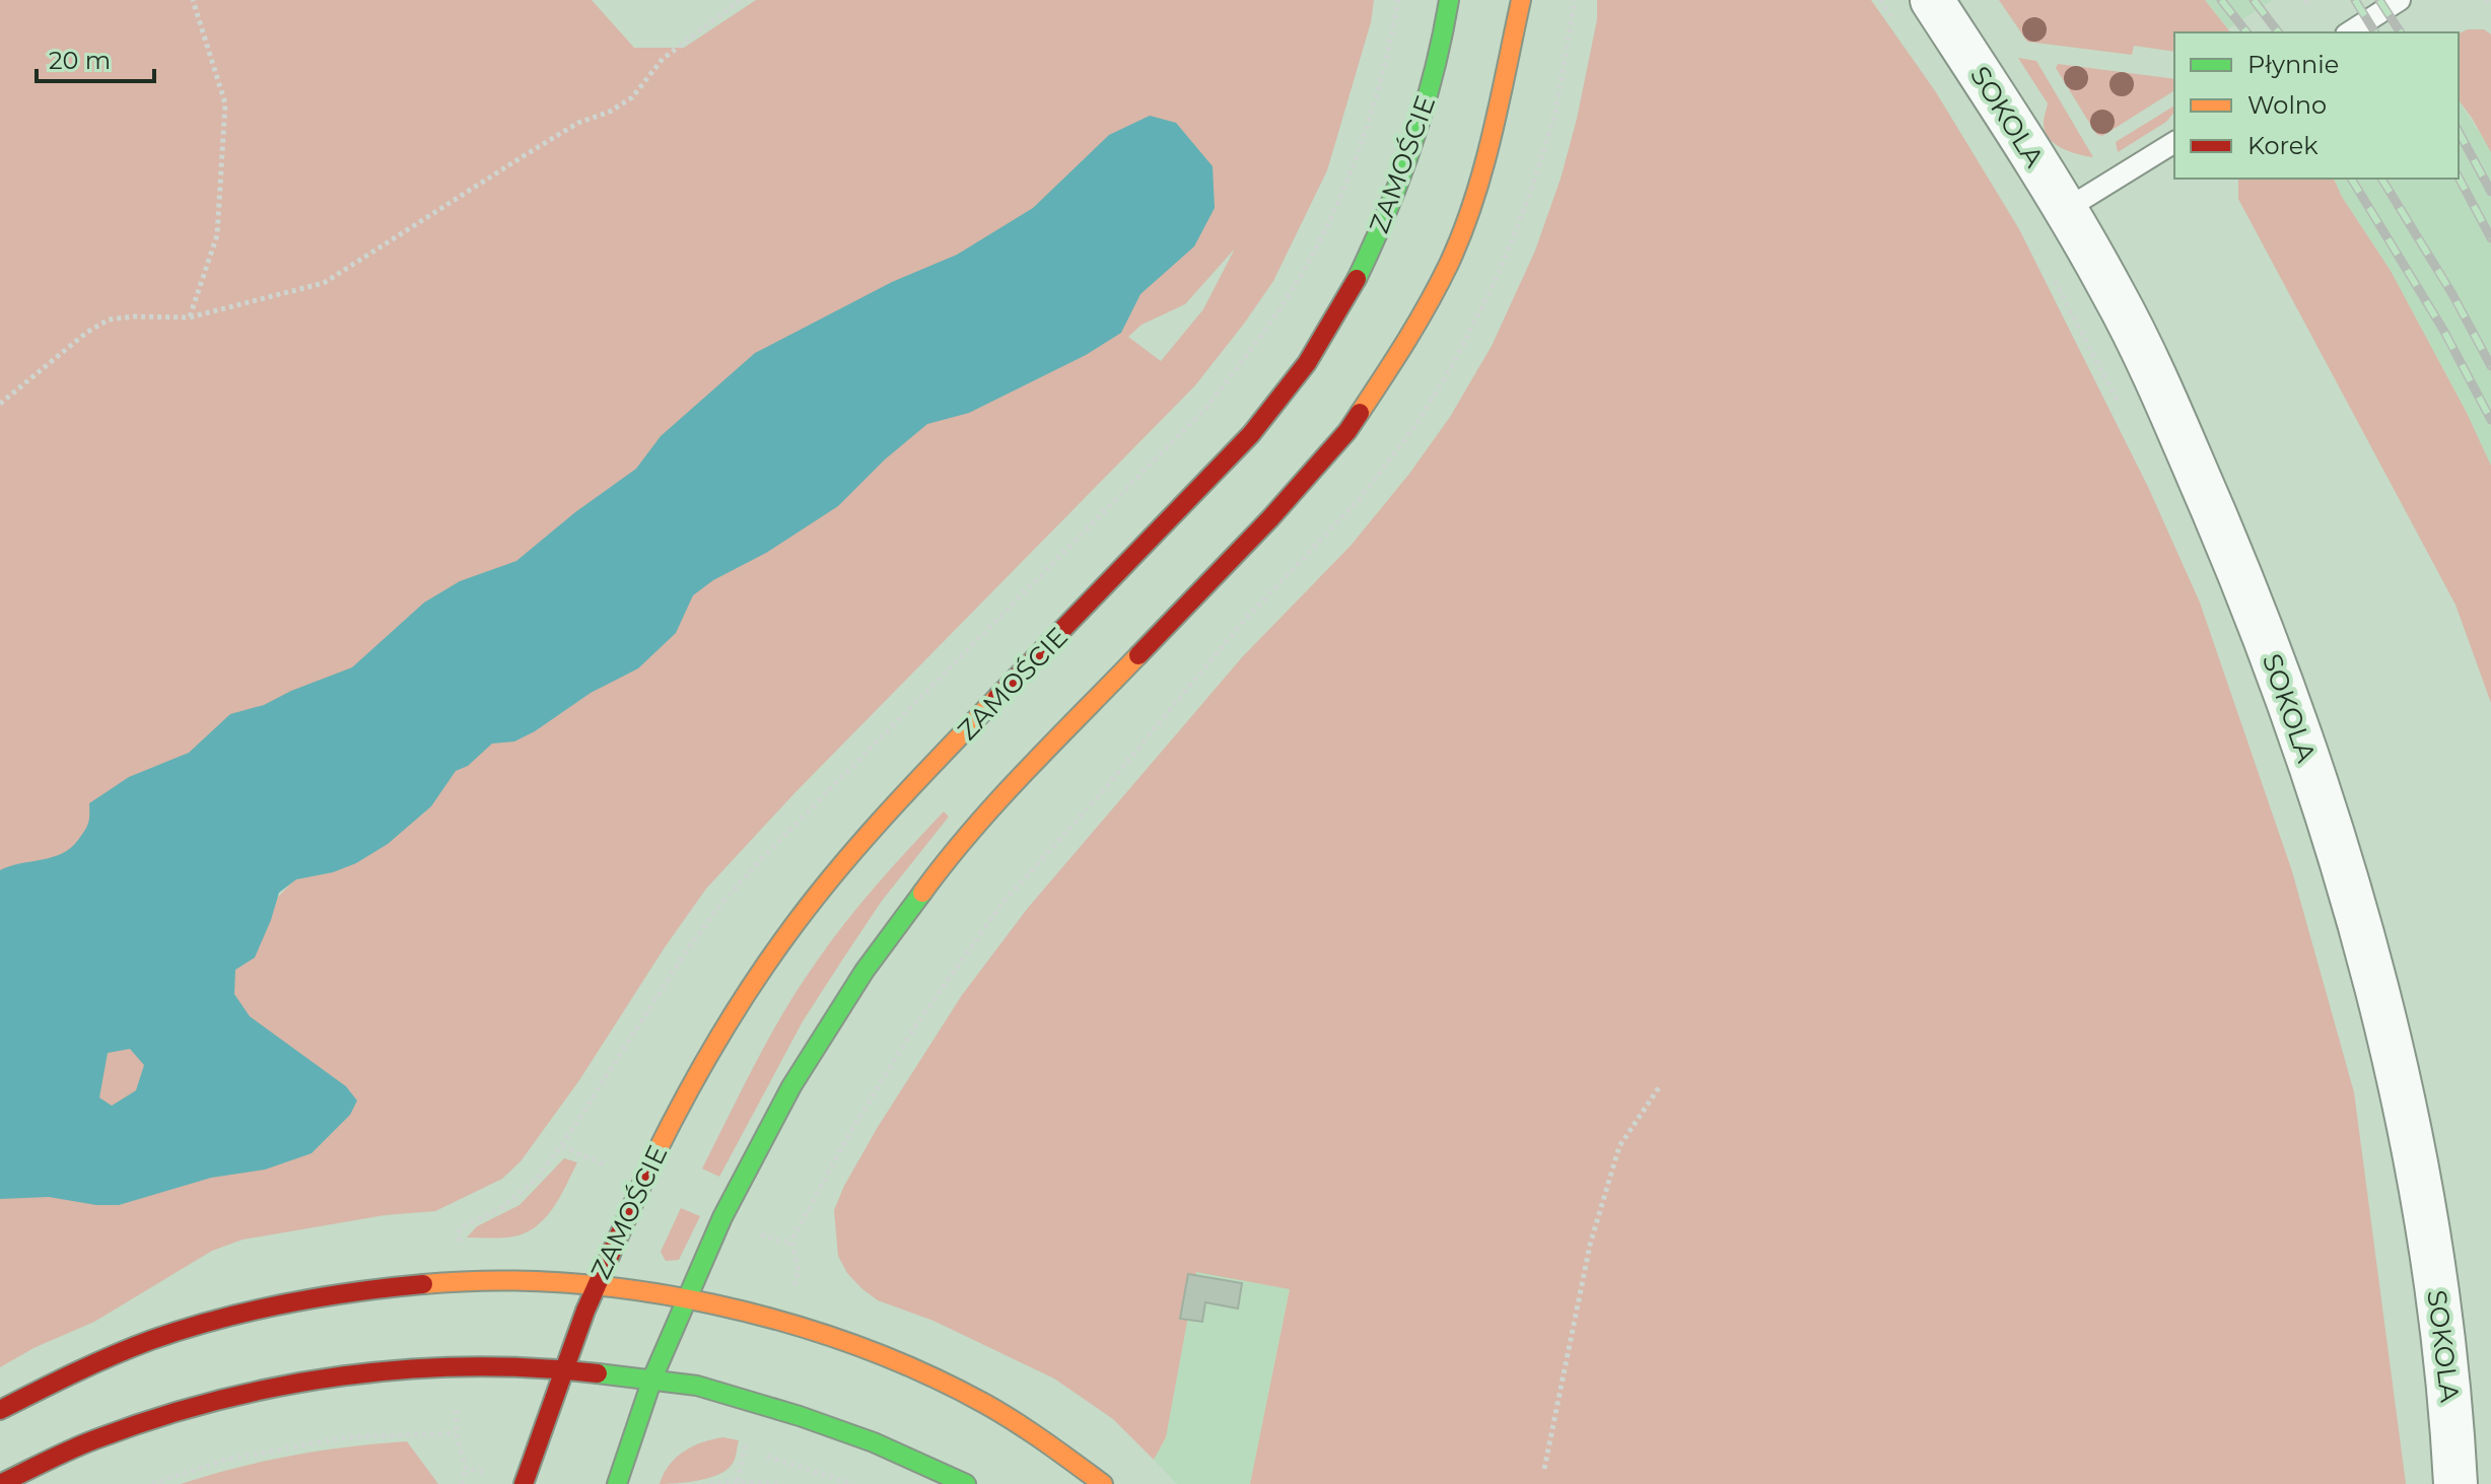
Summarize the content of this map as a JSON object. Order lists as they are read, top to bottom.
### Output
{
  "streets": {
    "street": ["SOKOLA", "ZAMOŚCIE"]
  },
  "legend": ["Płynnie", "Wolno", "Korek"],
  "scale_bar": "20 m"
}
